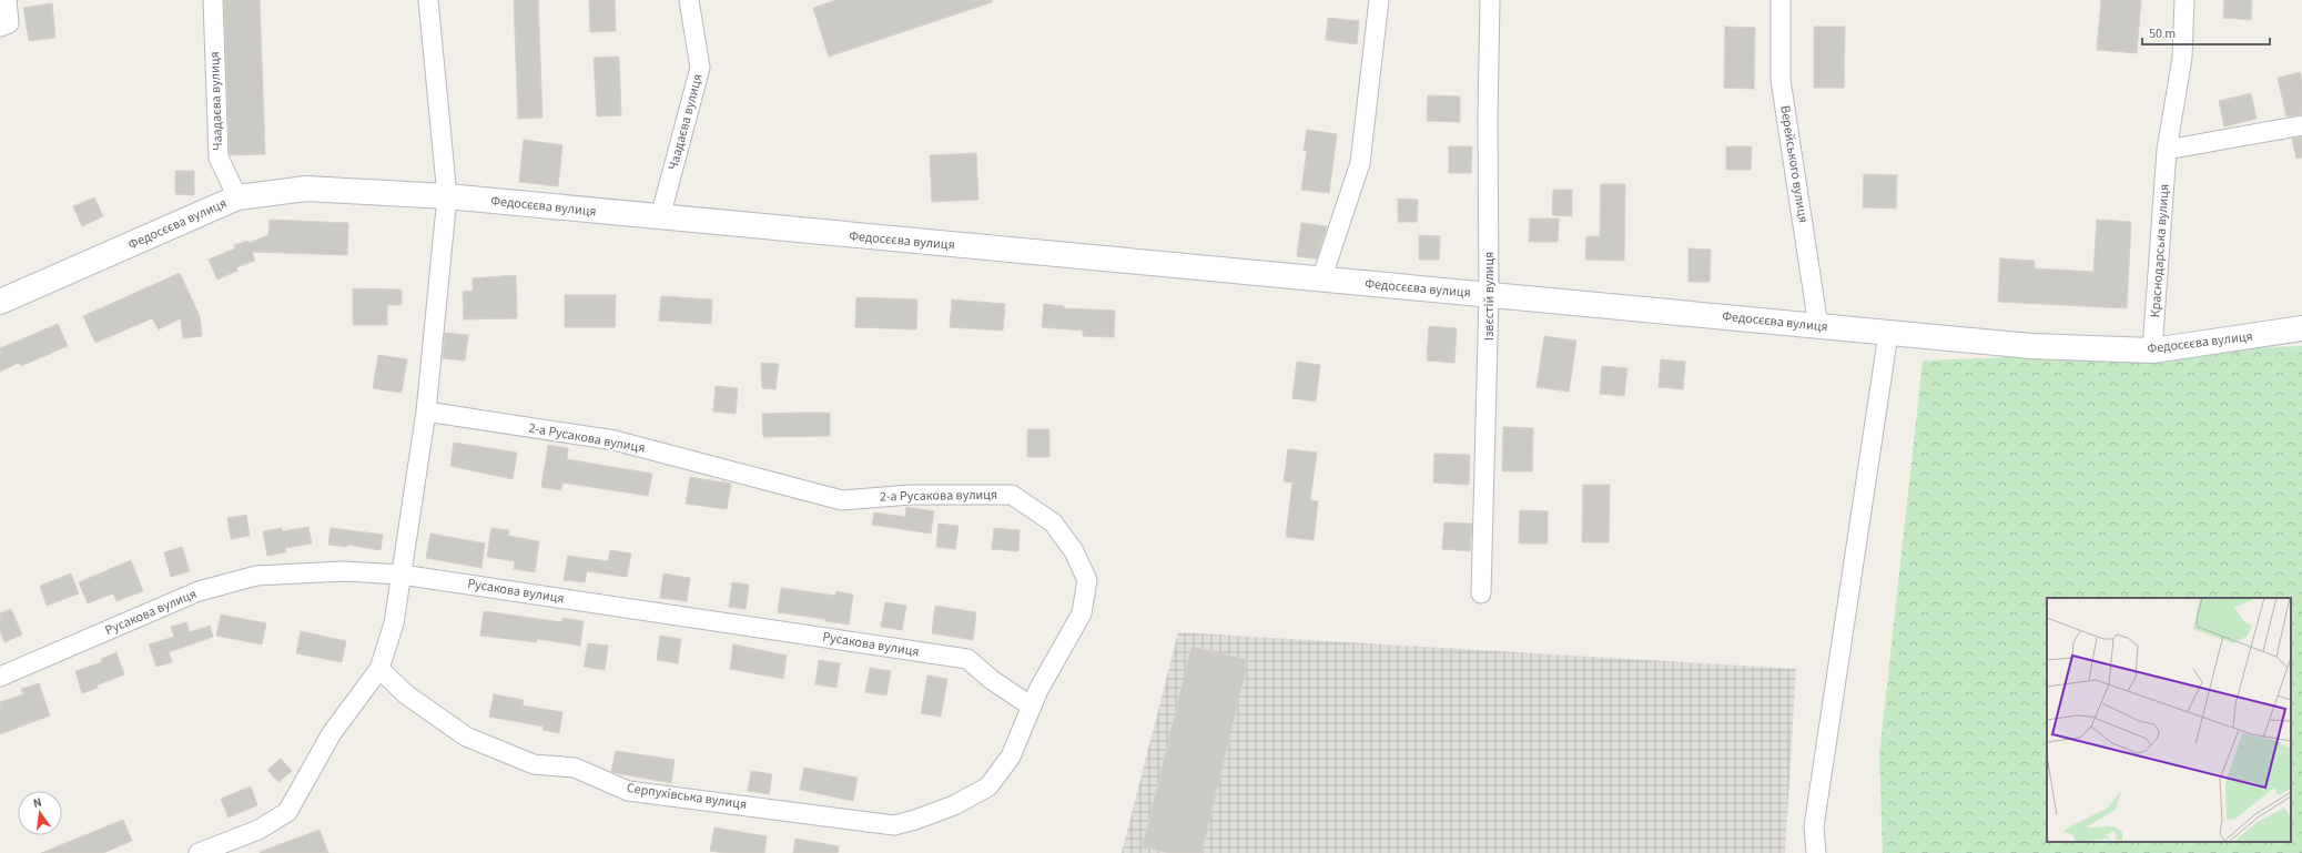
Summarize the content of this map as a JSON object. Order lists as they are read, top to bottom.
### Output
{
  "streets": {
    "main road": ["Федосєєва вулиця"],
    "street": [
      "Чаадаєва вулиця",
      "Верейського вулиця",
      "Краснодарська вулиця",
      "Ізвєстій вулиця",
      "2-а Русакова вулиця",
      "Русакова вулиця",
      "Серпухівська вулиця"
    ]
  },
  "crossings": [
    ["Чаадаєва вулиця", "Федосєєва вулиця"],
    ["Верейського вулиця", "Федосєєва вулиця"],
    ["Федосєєва вулиця", "Краснодарська вулиця"],
    ["Федосєєва вулиця", "Ізвєстій вулиця"],
    ["2-а Русакова вулиця", "Русакова вулиця"],
    ["2-а Русакова вулиця", "Серпухівська вулиця"]
  ],
  "scale_bar": "50 m",
  "north": "top"
}
